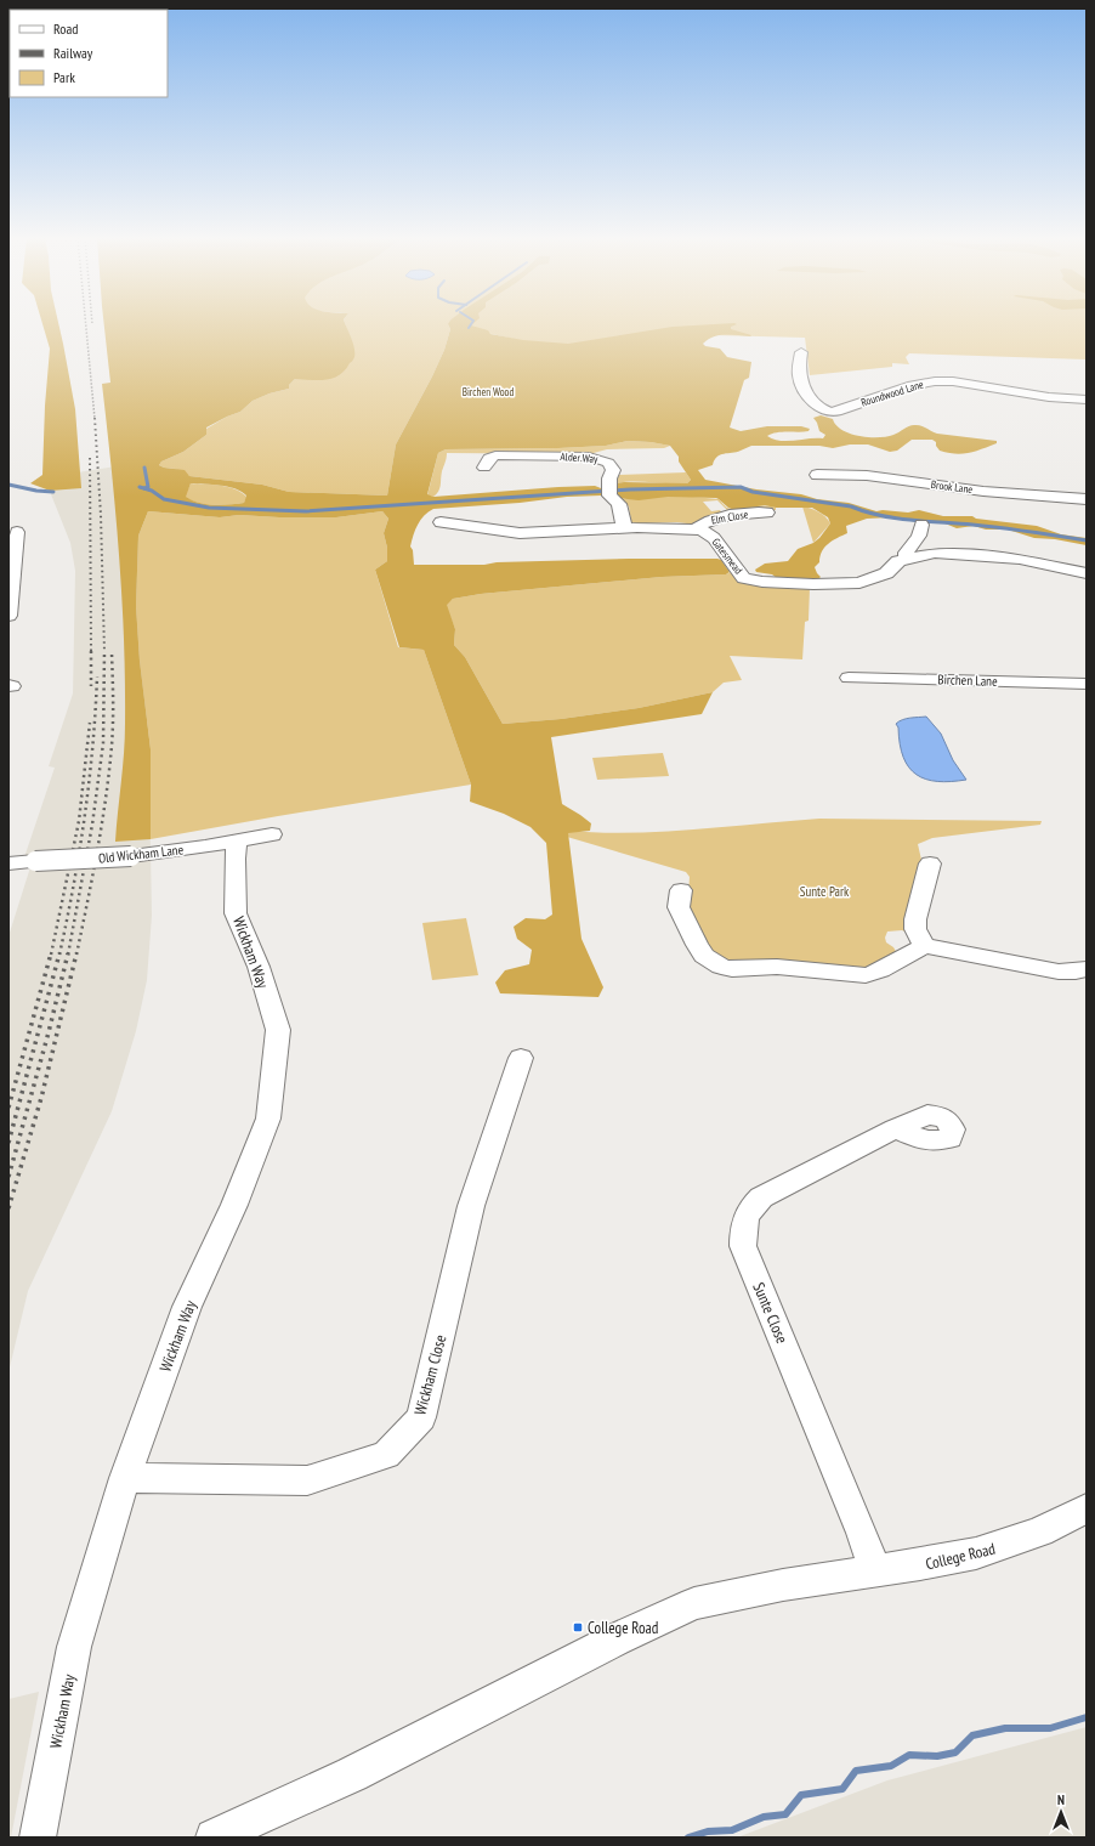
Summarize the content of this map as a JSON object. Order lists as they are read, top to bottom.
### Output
{
  "streets": {
    "street": [
      "Roundwood Lane",
      "Alder Way",
      "Brook Lane",
      "Elm Close",
      "Gatesmead",
      "Birchen Lane",
      "Old Wickham Lane",
      "Wickham Way",
      "Sunte Close",
      "Wickham Close",
      "College Road"
    ]
  },
  "crossings": [
    ["Alder Way", "Gatesmead"],
    ["Elm Close", "Gatesmead"],
    ["Old Wickham Lane", "Wickham Way"],
    ["Wickham Way", "Wickham Close"],
    ["Sunte Close", "College Road"]
  ],
  "parks": ["Birchen Wood", "Sunte Park"],
  "places": {
    "transit": ["College Road"]
  },
  "legend": ["Road", "Railway", "Park"],
  "north": "top"
}
